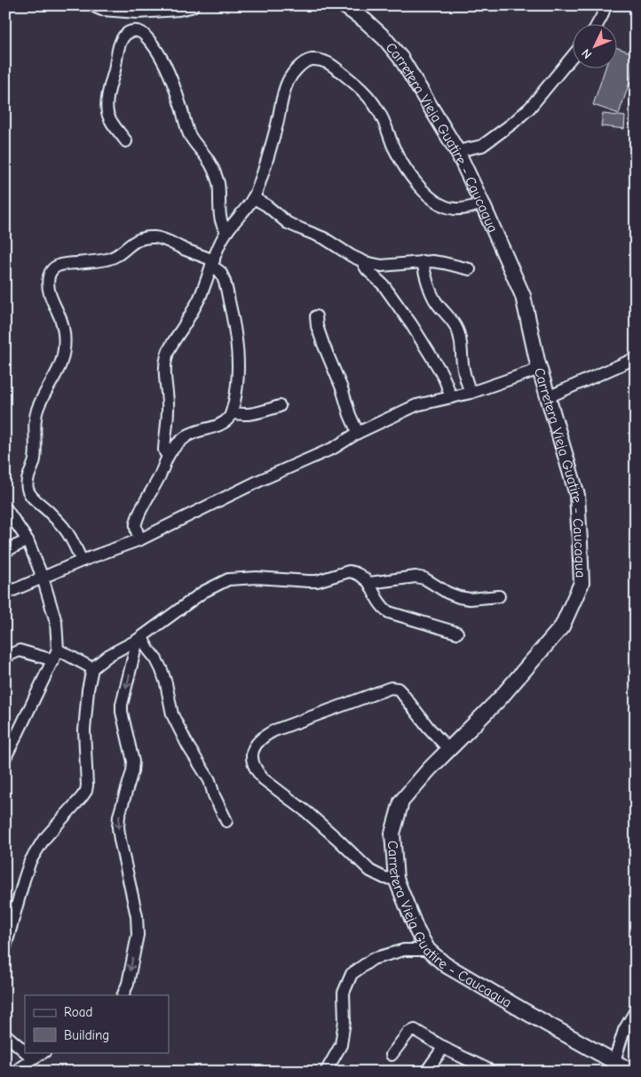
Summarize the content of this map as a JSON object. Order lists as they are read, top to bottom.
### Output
{
  "streets": {
    "main road": ["Carretera Vieja Guatire - Caucagua"]
  },
  "legend": ["Road", "Building"],
  "north": "bottom left"
}
